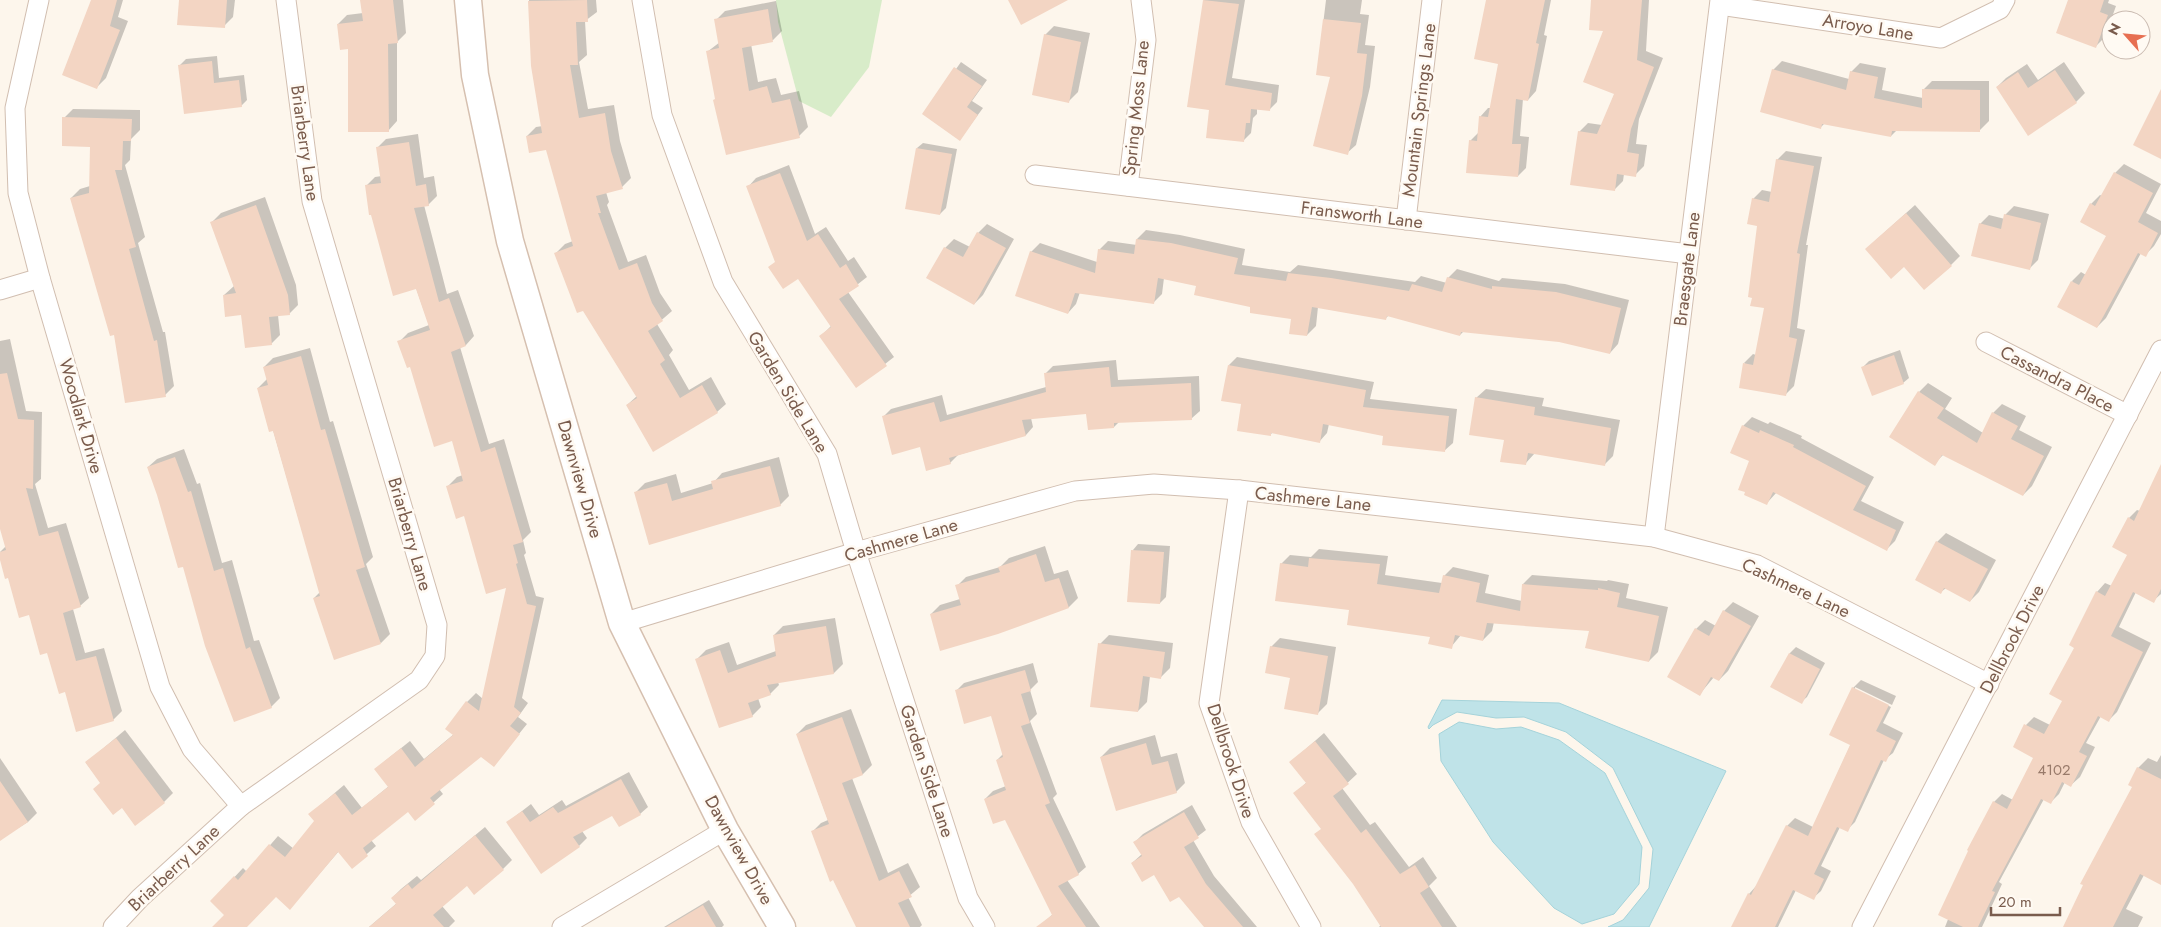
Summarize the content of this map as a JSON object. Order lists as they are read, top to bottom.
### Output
{
  "streets": {
    "street": [
      "Arroyo Lane",
      "Spring Moss Lane",
      "Mountain Springs Lane",
      "Briarberry Lane",
      "Fransworth Lane",
      "Braesgate Lane",
      "Cassandra Place",
      "Garden Side Lane",
      "Woodlark Drive",
      "Dawnview Drive",
      "Cashmere Lane",
      "Dellbrook Drive"
    ]
  },
  "crossings": [
    ["Arroyo Lane", "Braesgate Lane"],
    ["Spring Moss Lane", "Fransworth Lane"],
    ["Mountain Springs Lane", "Fransworth Lane"],
    ["Briarberry Lane", "Woodlark Drive"],
    ["Fransworth Lane", "Braesgate Lane"],
    ["Braesgate Lane", "Cashmere Lane"],
    ["Cassandra Place", "Dellbrook Drive"],
    ["Garden Side Lane", "Cashmere Lane"],
    ["Dawnview Drive", "Cashmere Lane"],
    ["Cashmere Lane", "Dellbrook Drive"]
  ],
  "house_numbers": ["4102"],
  "scale_bar": "20 m",
  "north": "top left"
}
